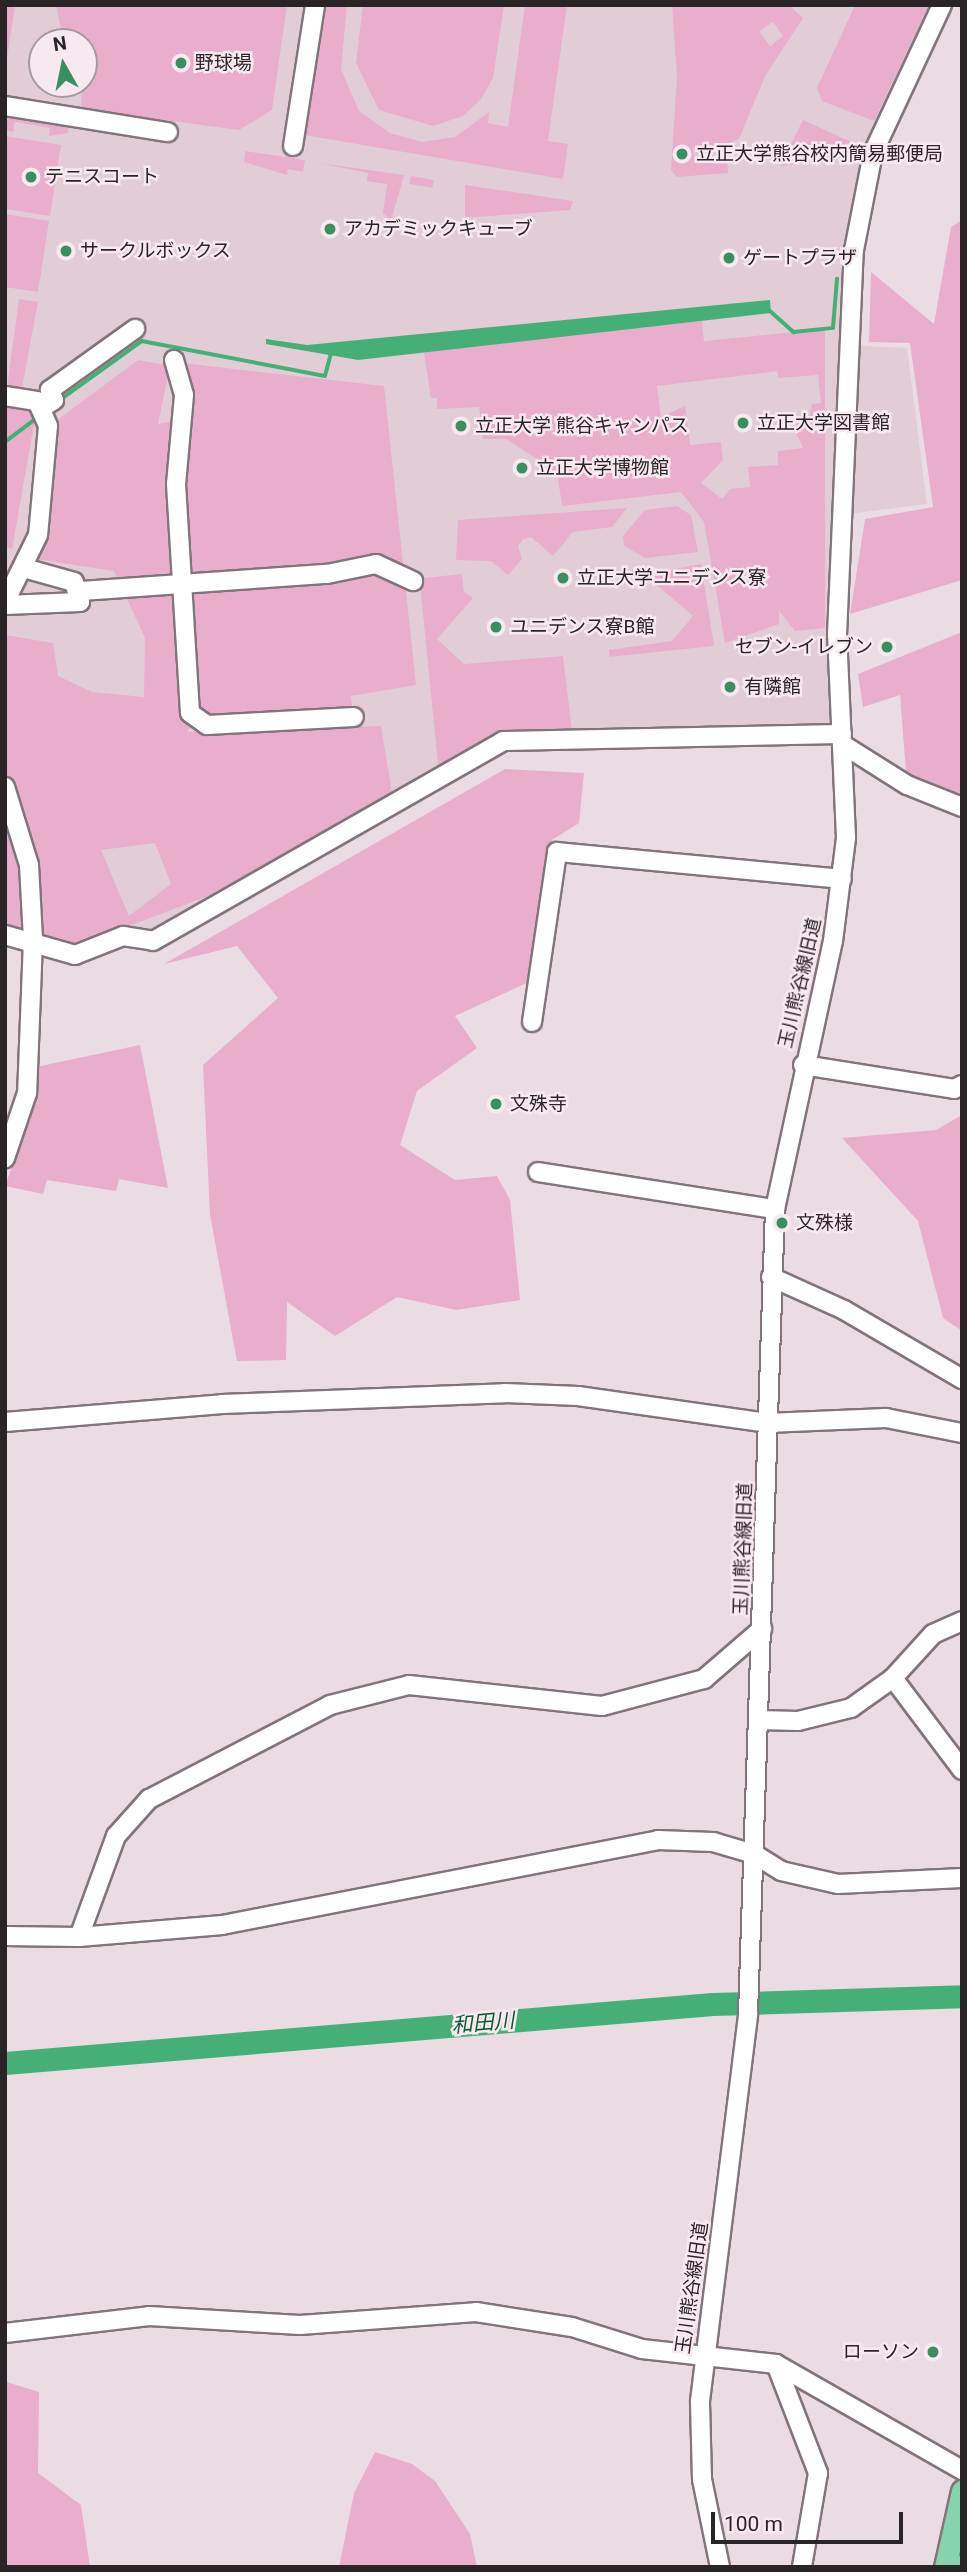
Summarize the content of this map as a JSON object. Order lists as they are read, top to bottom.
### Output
{
  "streets": {
    "street": ["玉川熊谷線旧道"]
  },
  "water": ["和田川"],
  "places": [
    "野球場",
    "立正大学熊谷校内簡易郵便局",
    "テニスコート",
    "アカデミックキューブ",
    "サークルボックス",
    "ゲートプラザ",
    "立正大学図書館",
    "立正大学 熊谷キャンパス",
    "立正大学博物館",
    "立正大学ユニデンス寮",
    "ユニデンス寮B館",
    "セブン-イレブン",
    "有隣館",
    "文殊寺",
    "文殊様",
    "ローソン"
  ],
  "scale_bar": "100 m",
  "north": "top"
}
